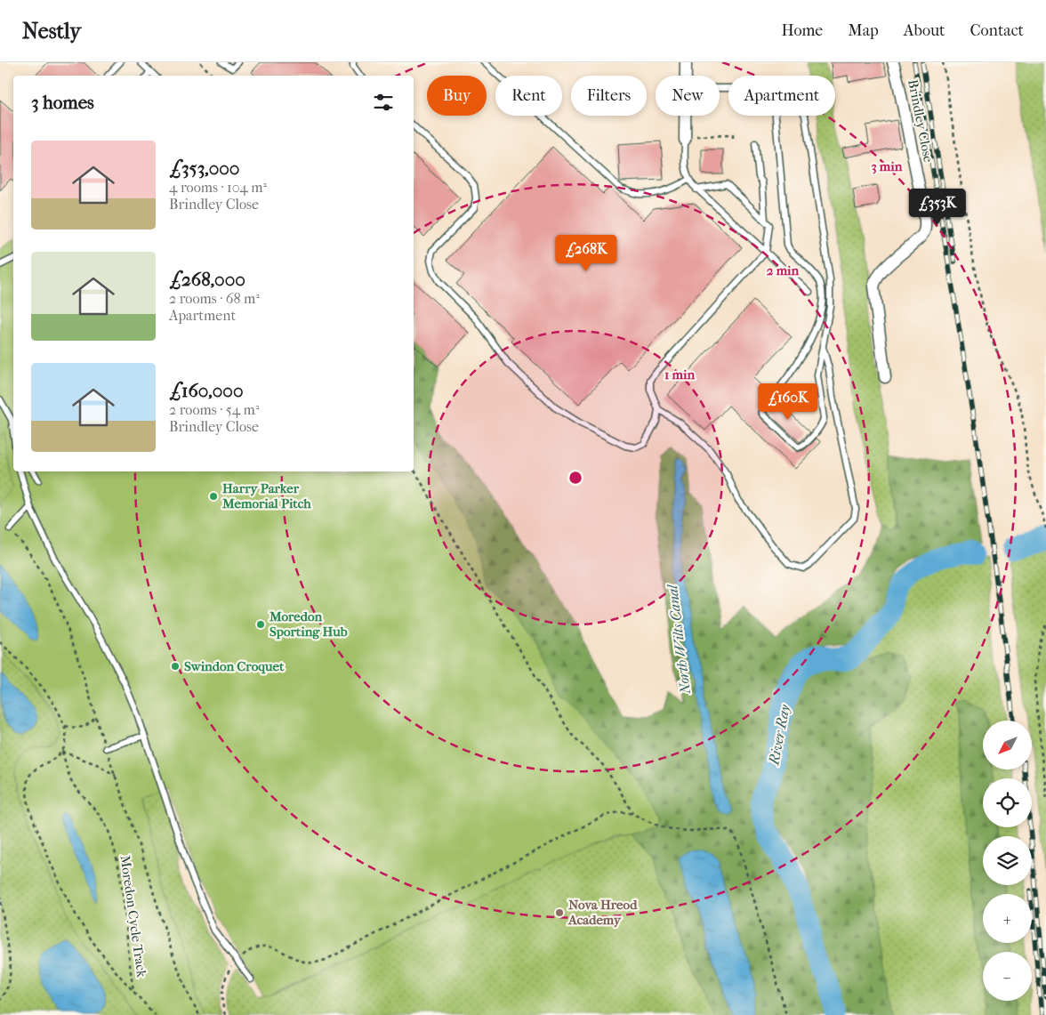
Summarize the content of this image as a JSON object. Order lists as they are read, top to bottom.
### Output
{
  "streets": {
    "street": ["Brindley Close"],
    "path": ["Moredon Cycle Track"]
  },
  "water": ["North Wilts Canal", "River Ray"],
  "places": [
    "Harry Parker Memorial Pitch",
    "Moredon Sporting Hub",
    "Swindon Croquet",
    "Nova Hreod Academy"
  ],
  "north": "bottom left",
  "page": {
    "header": "Nestly",
    "nav": [
      "Home",
      "Map",
      "About",
      "Contact"
    ],
    "chip": [
      "Buy",
      "Rent",
      "Filters",
      "New",
      "Apartment"
    ],
    "heading": "3 homes",
    "list": [
      {
        "name": "£353,000",
        "note": "4 rooms · 104 m² · Brindley Close"
      },
      {
        "name": "£268,000",
        "note": "2 rooms · 68 m² · Apartment"
      },
      {
        "name": "£160,000",
        "note": "2 rooms · 54 m² · Brindley Close"
      }
    ],
    "price": ["£353K", "£268K", "£160K"],
    "map_buttons": ["+", "−"]
  },
  "rings": ["3 min", "2 min", "1 min"]
}
